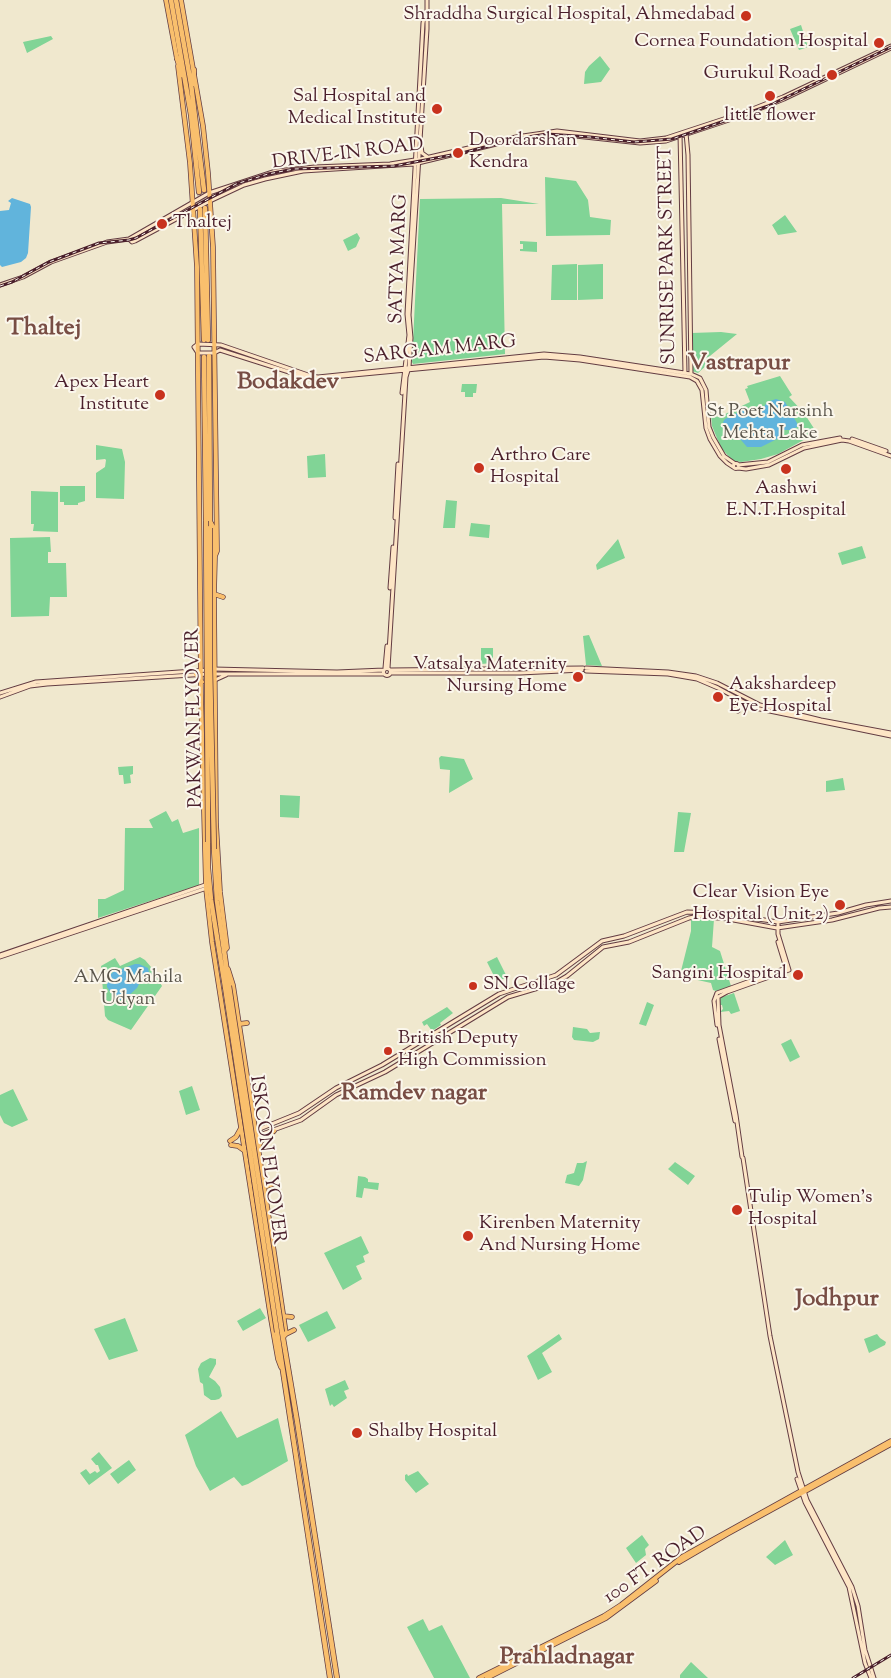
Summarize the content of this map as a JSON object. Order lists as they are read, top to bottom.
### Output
{
  "streets": {
    "highway": ["PAKWAN FLYOVER", "ISKCON FLYOVER"],
    "main road": [
      "DRIVE-IN ROAD",
      "SUNRISE PARK STREET",
      "SATYA MARG",
      "SARGAM MARG",
      "100 FT. ROAD"
    ]
  },
  "crossings": [
    ["DRIVE-IN ROAD", "SUNRISE PARK STREET"],
    ["DRIVE-IN ROAD", "SATYA MARG"],
    ["SUNRISE PARK STREET", "SARGAM MARG"],
    ["SATYA MARG", "SARGAM MARG"],
    ["PAKWAN FLYOVER", "ISKCON FLYOVER"]
  ],
  "districts": [
    "Thaltej",
    "Vastrapur",
    "Bodakdev",
    "Ramdev nagar",
    "Jodhpur",
    "Prahladnagar"
  ],
  "parks": ["St Poet Narsinh Mehta Lake", "AMC Mahila Udyan"],
  "places": [
    "Shraddha Surgical Hospital, Ahmedabad",
    "Cornea Foundation Hospital",
    "Gurukul Road",
    "little flower",
    "Sal Hospital and Medical Institute",
    "Doordarshan Kendra",
    "Thaltej",
    "Apex Heart Institute",
    "Arthro Care Hospital",
    "Aashwi E.N.T.Hospital",
    "Vatsalya Maternity Nursing Home",
    "Aakshardeep Eye Hospital",
    "Clear Vision Eye Hospital (Unit 2)",
    "Sangini Hospital",
    "SN Collage",
    "British Deputy High Commission",
    "Tulip Women's Hospital",
    "Kirenben Maternity And Nursing Home",
    "Shalby Hospital"
  ]
}
